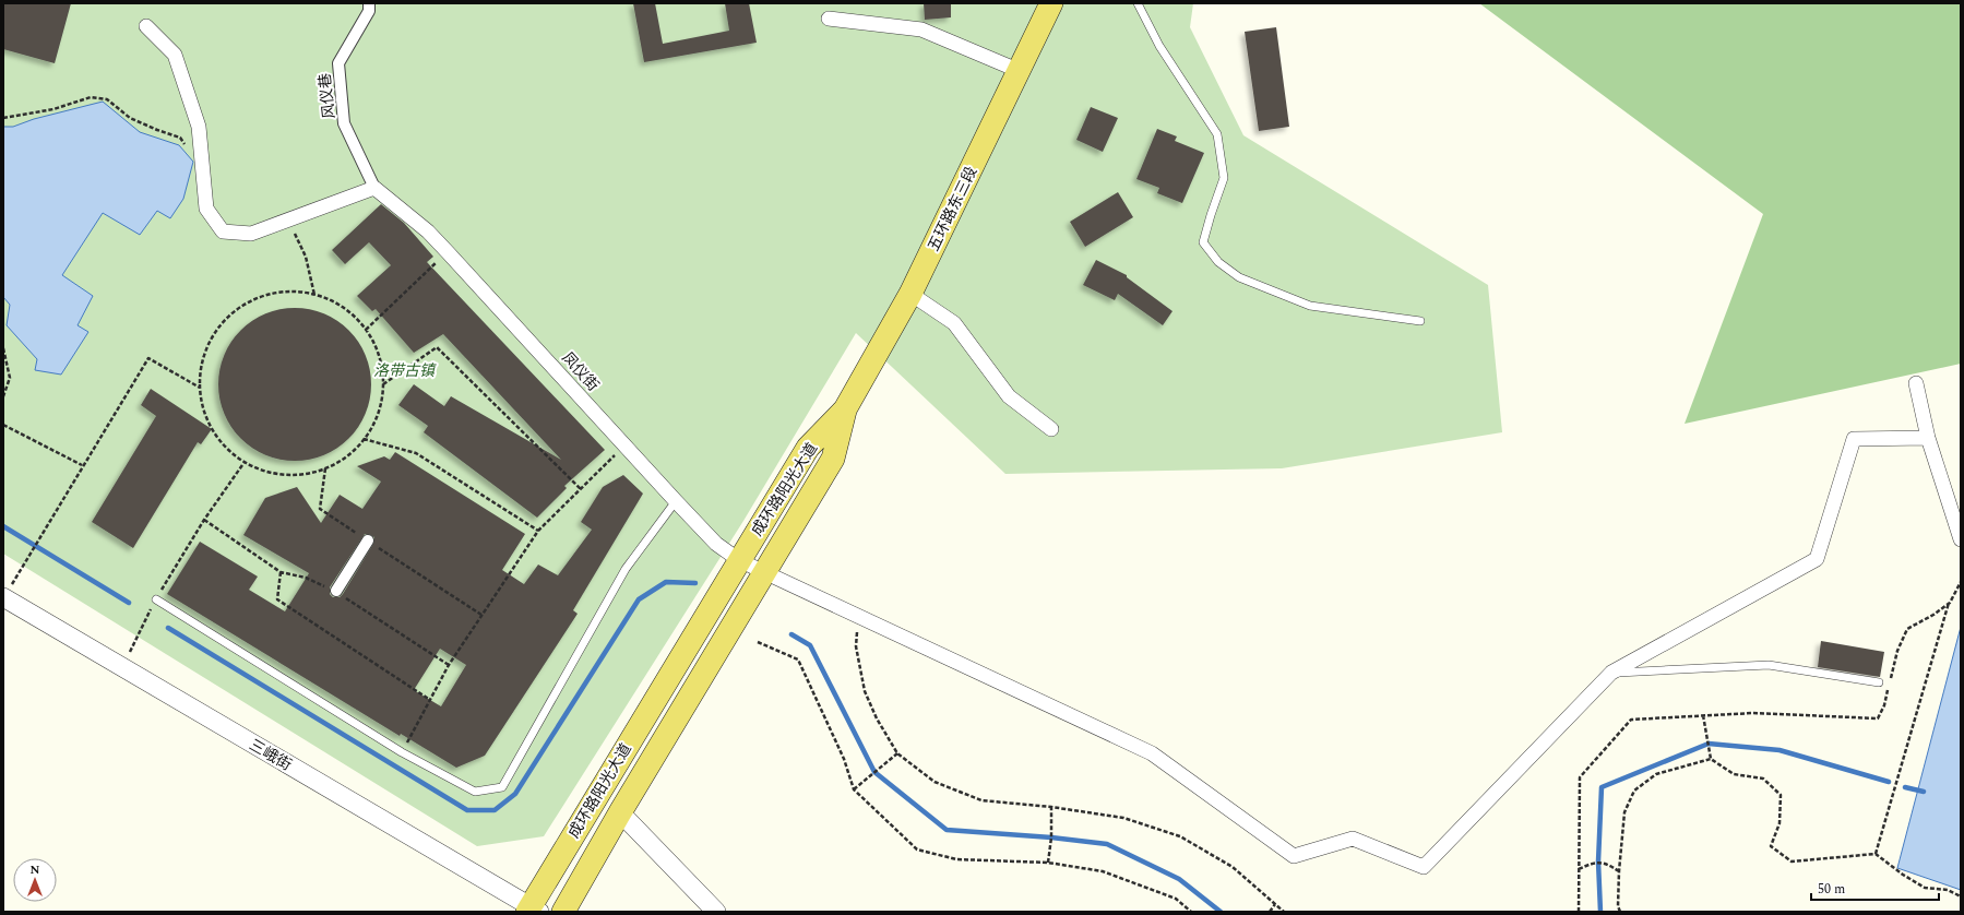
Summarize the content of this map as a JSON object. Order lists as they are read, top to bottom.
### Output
{
  "streets": {
    "main road": ["五环路东三段", "成环路阳光大道"],
    "street": ["风仪巷", "凤仪街", "三峨街"]
  },
  "crossings": [
    ["风仪巷", "凤仪街"],
    ["五环路东三段", "成环路阳光大道"],
    ["凤仪街", "成环路阳光大道"],
    ["成环路阳光大道", "三峨街"]
  ],
  "parks": ["洛带古镇"],
  "scale_bar": "50 m",
  "north": "top"
}
